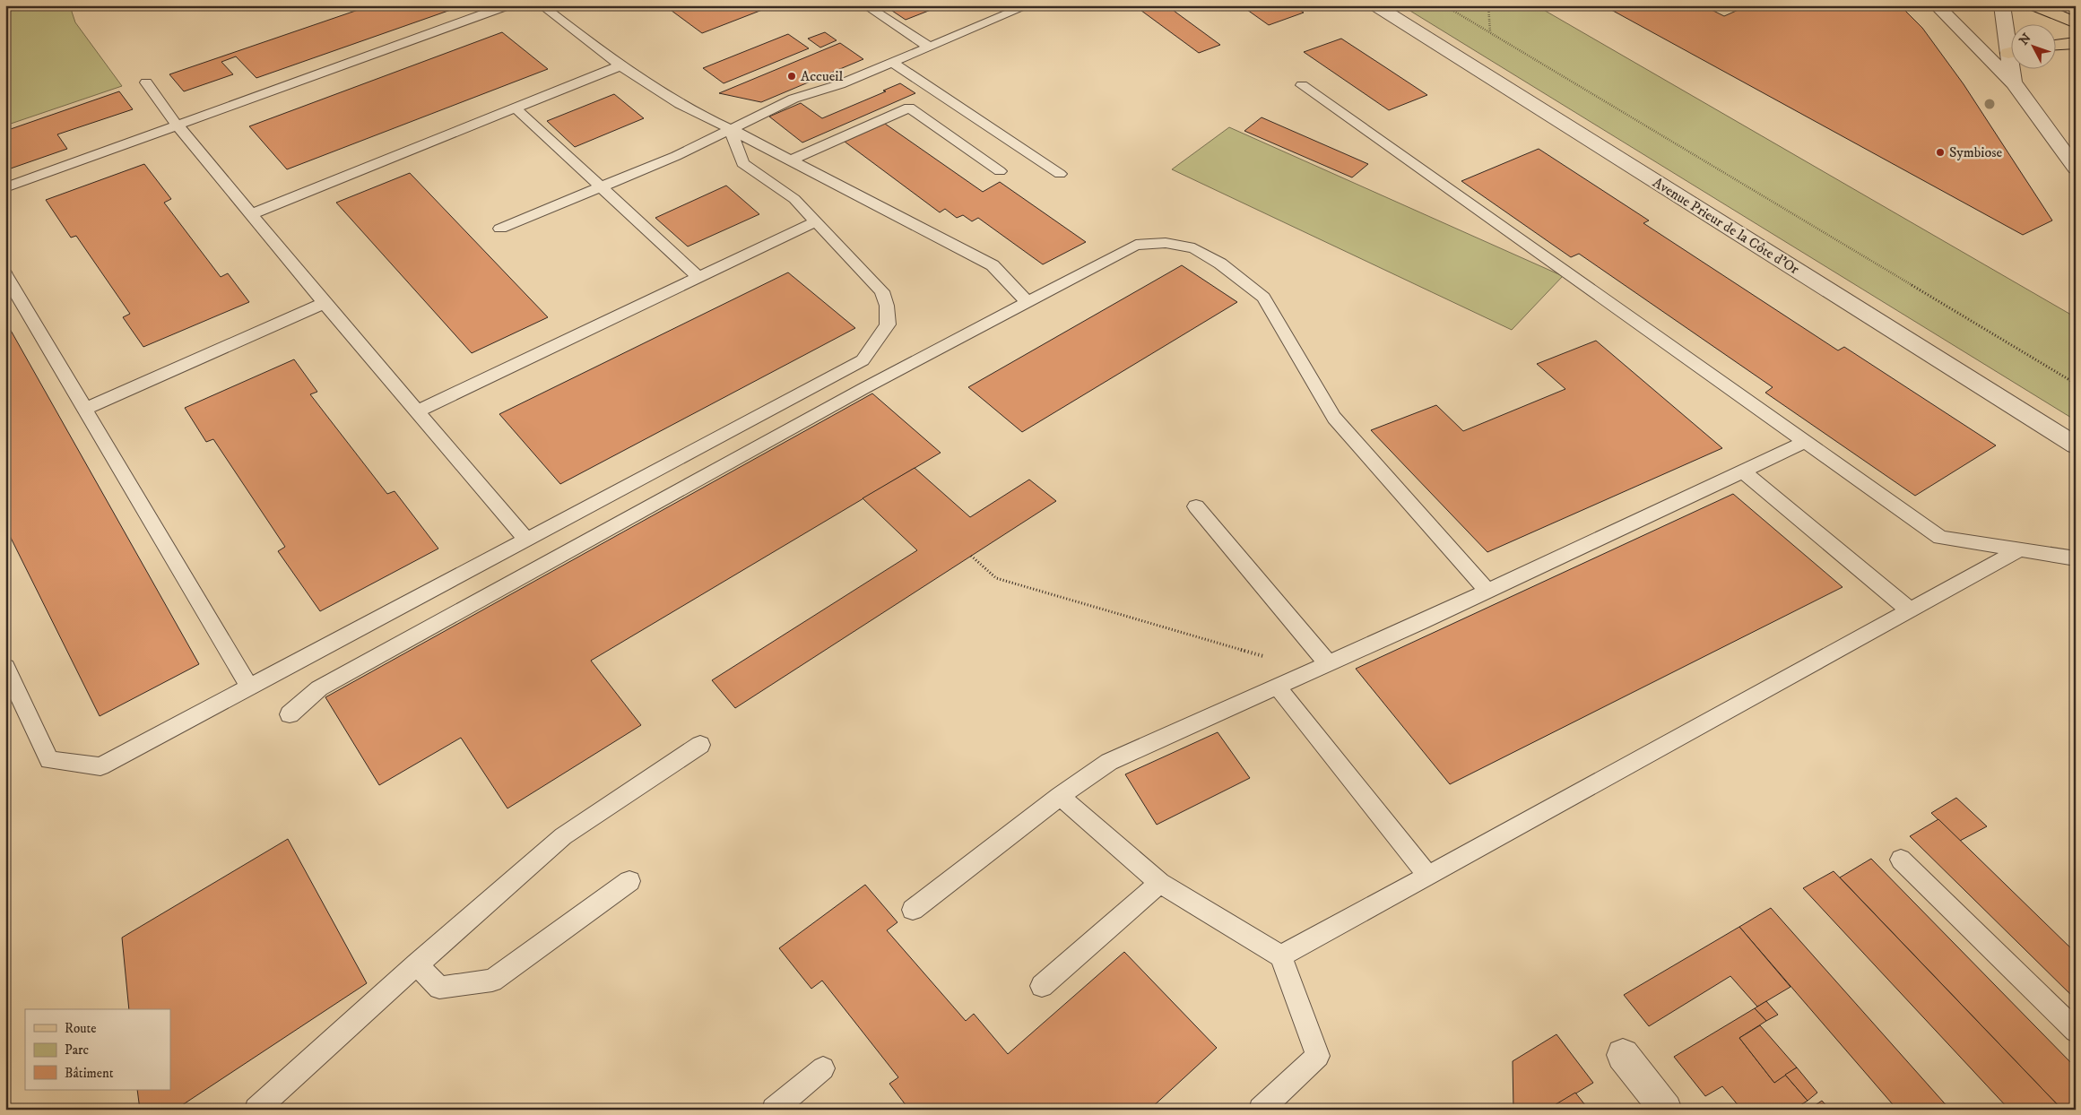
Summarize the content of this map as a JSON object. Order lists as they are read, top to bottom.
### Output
{
  "streets": {
    "street": ["Avenue Prieur de la Côte d'Or"]
  },
  "places": ["Accueil", "Symbiose"],
  "legend": ["Route", "Parc", "Bâtiment"],
  "north": "top left"
}
